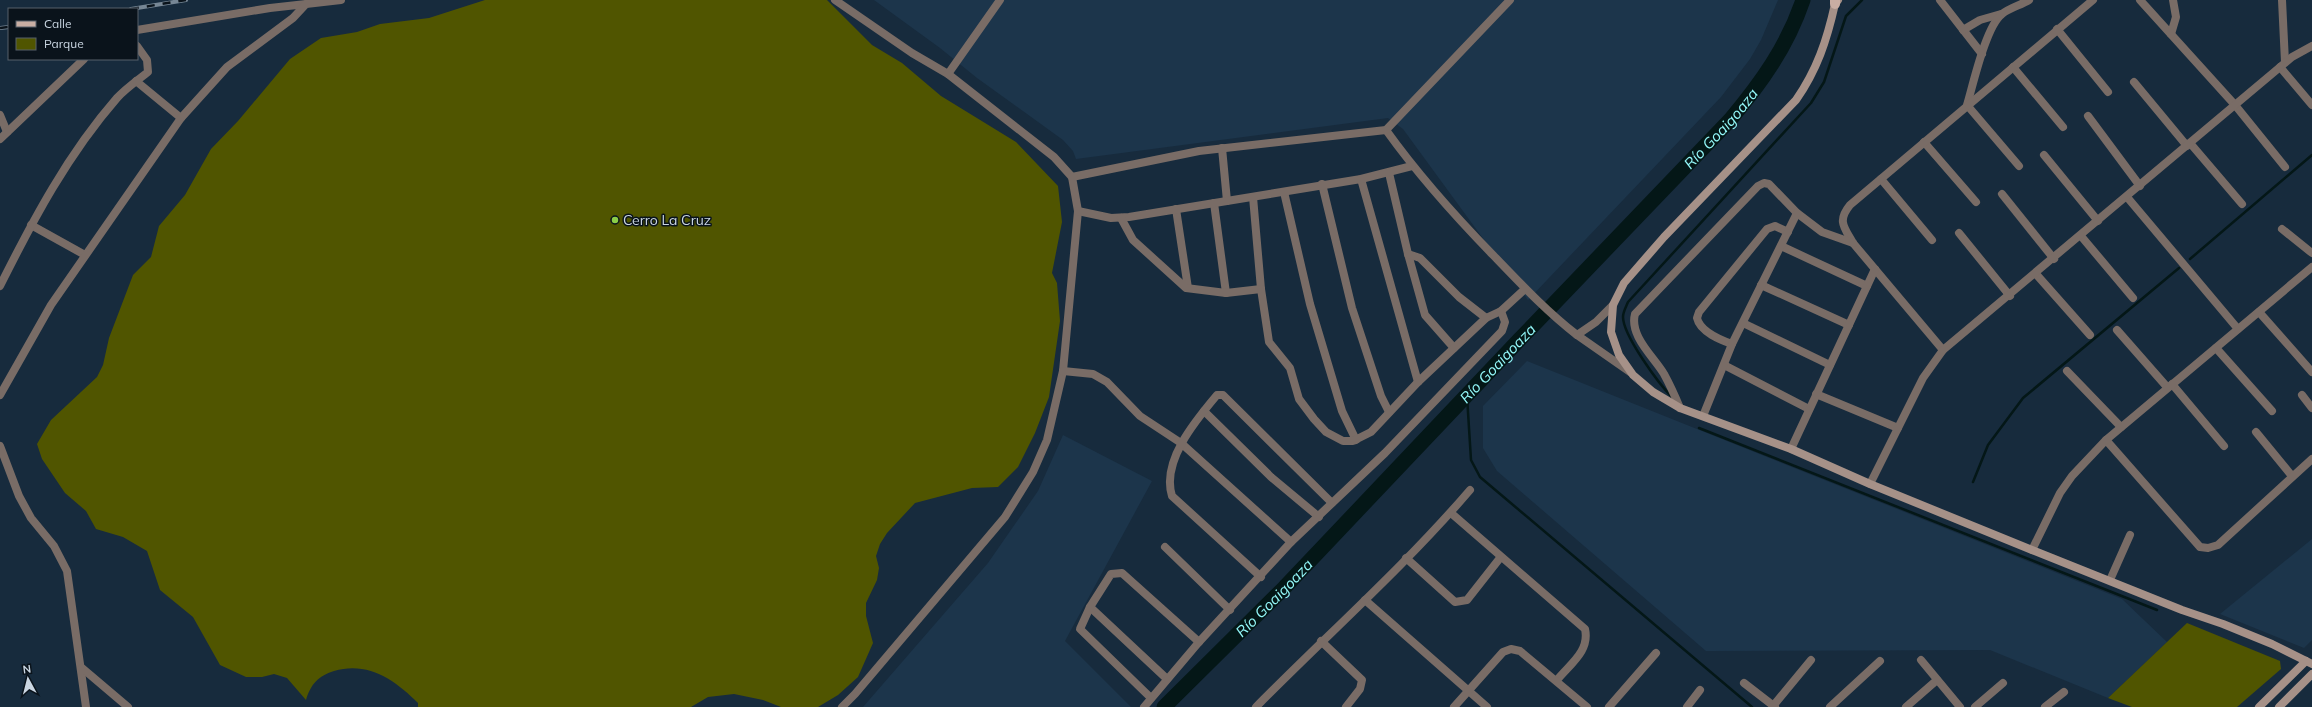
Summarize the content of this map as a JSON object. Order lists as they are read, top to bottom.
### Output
{
  "water": ["Río Goaigoaza"],
  "places": ["Cerro La Cruz"],
  "legend": ["Calle", "Parque"],
  "north": "top"
}
